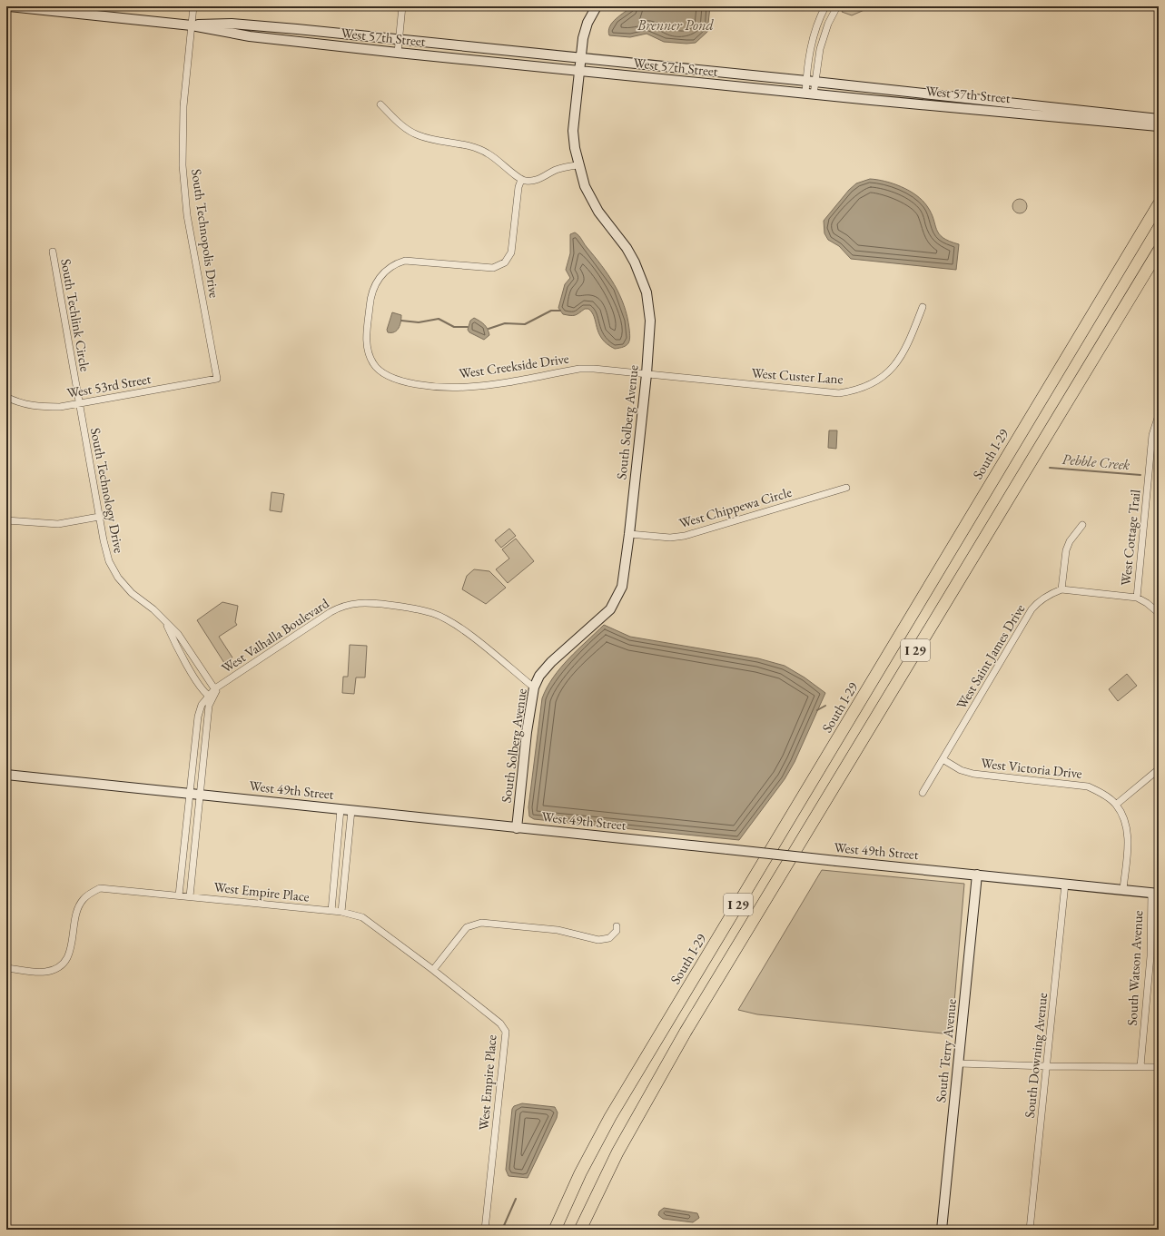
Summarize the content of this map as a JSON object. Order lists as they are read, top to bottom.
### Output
{
  "streets": {
    "highway": ["South I-29", "I 29"],
    "main road": [
      "West 57th Street",
      "South Solberg Avenue",
      "West 49th Street",
      "South Terry Avenue"
    ],
    "street": [
      "South Technopolis Drive",
      "South Techlink Circle",
      "West Creekside Drive",
      "West Custer Lane",
      "West 53rd Street",
      "South Technology Drive",
      "West Chippewa Circle",
      "West Cottage Trail",
      "West Valhalla Boulevard",
      "West Saint James Drive",
      "West Victoria Drive",
      "West Empire Place",
      "South Watson Avenue",
      "South Downing Avenue"
    ]
  },
  "crossings": [
    ["West 57th Street", "South Technopolis Drive"],
    ["West 57th Street", "South Solberg Avenue"],
    ["South Technopolis Drive", "West 53rd Street"],
    ["South Techlink Circle", "West 53rd Street"],
    ["South Techlink Circle", "South Technology Drive"],
    ["West Creekside Drive", "West Custer Lane"],
    ["West Creekside Drive", "South Solberg Avenue"],
    ["West Custer Lane", "South Solberg Avenue"],
    ["West 53rd Street", "South Technology Drive"],
    ["South Solberg Avenue", "West Chippewa Circle"],
    ["South Solberg Avenue", "West Valhalla Boulevard"],
    ["South Solberg Avenue", "West 49th Street"],
    ["South Technology Drive", "West Valhalla Boulevard"],
    ["West Valhalla Boulevard", "West 49th Street"],
    ["West Saint James Drive", "West Victoria Drive"],
    ["West Victoria Drive", "West 49th Street"],
    ["West 49th Street", "South Watson Avenue"],
    ["West 49th Street", "South Terry Avenue"],
    ["West 49th Street", "South Downing Avenue"]
  ],
  "water": ["Brenner Pond", "Pebble Creek"]
}
